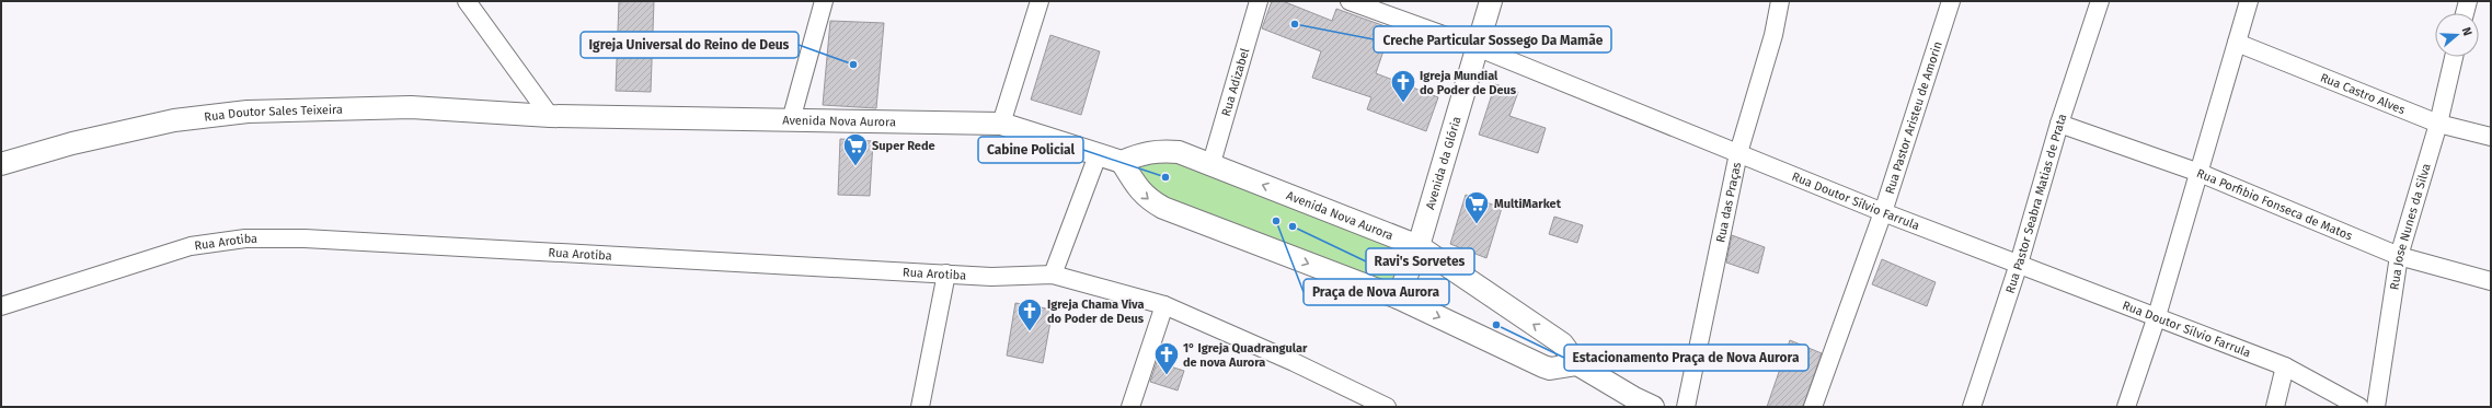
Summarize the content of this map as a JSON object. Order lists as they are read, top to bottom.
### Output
{
  "streets": {
    "street": [
      "Rua Adizabel",
      "Rua Castro Alves",
      "Rua Doutor Sales Teixeira",
      "Rua Pastor Aristeu de Amorin",
      "Avenida Nova Aurora",
      "Avenida da Glória",
      "Rua Doutor Sílvio Farrula",
      "Rua das Praças",
      "Rua Pastor Seabra Matias de Prata",
      "Rua Porfibio Fonseca de Matos",
      "Rua Jose Nunes da Silva",
      "Rua Arotiba"
    ]
  },
  "crossings": [
    ["Rua Adizabel", "Avenida Nova Aurora"],
    ["Rua Castro Alves", "Rua Jose Nunes da Silva"],
    ["Rua Doutor Sales Teixeira", "Avenida Nova Aurora"],
    ["Rua Pastor Aristeu de Amorin", "Rua Doutor Sílvio Farrula"],
    ["Avenida Nova Aurora", "Avenida da Glória"],
    ["Avenida da Glória", "Rua Doutor Sílvio Farrula"],
    ["Rua Doutor Sílvio Farrula", "Rua das Praças"],
    ["Rua Doutor Sílvio Farrula", "Rua Pastor Seabra Matias de Prata"],
    ["Rua Pastor Seabra Matias de Prata", "Rua Porfibio Fonseca de Matos"],
    ["Rua Porfibio Fonseca de Matos", "Rua Jose Nunes da Silva"]
  ],
  "places": {
    "other": [
      "Creche Particular Sossego Da Mamãe",
      "Igreja Universal do Reino de Deus",
      "Cabine Policial",
      "Praça de Nova Aurora",
      "Ravi's Sorvetes",
      "Estacionamento Praça de Nova Aurora"
    ],
    "church": ["Igreja Mundial do Poder de Deus", "Igreja Chama Viva do Poder de Deus", "1° Igreja Quadrangular de nova Aurora"],
    "supermarket": ["Super Rede", "MultiMarket"]
  },
  "north": "right"
}
